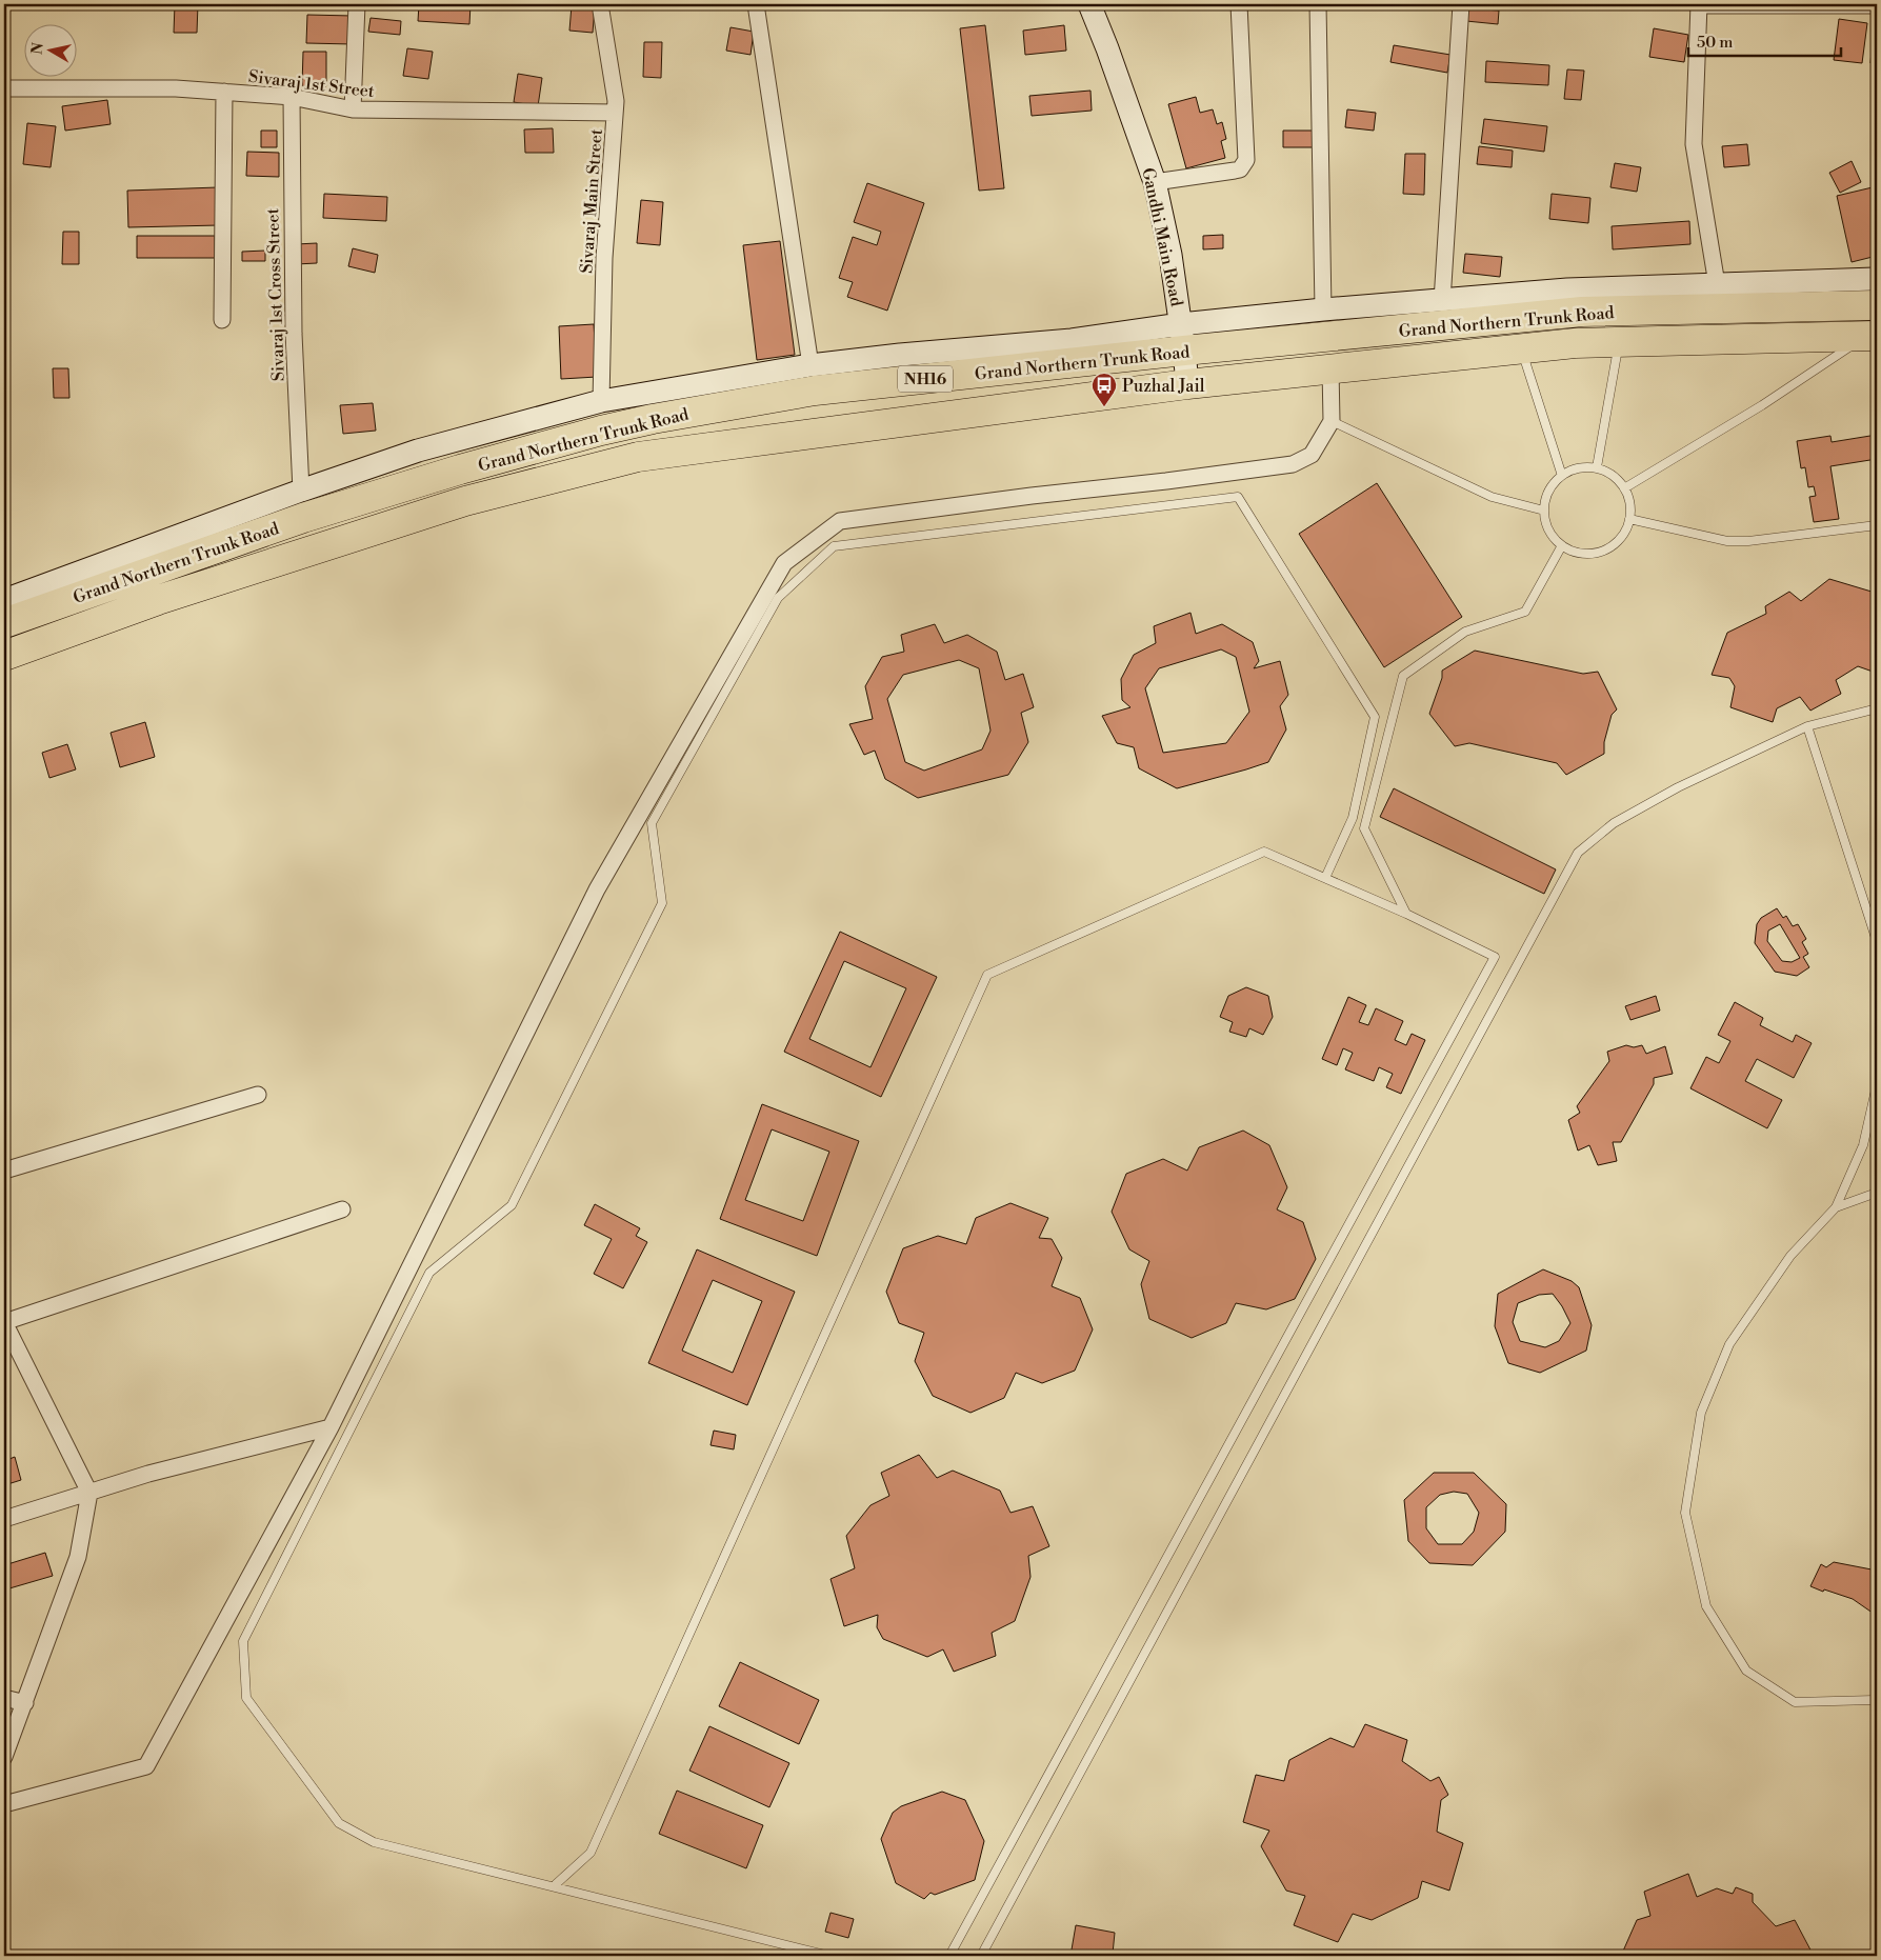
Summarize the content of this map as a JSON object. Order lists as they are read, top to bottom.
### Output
{
  "streets": {
    "highway": ["Grand Northern Trunk Road", "NH16"],
    "street": [
      "Sivaraj 1st Street",
      "Sivaraj Main Street",
      "Gandhi Main Road",
      "Sivaraj 1st Cross Street"
    ]
  },
  "crossings": [
    ["Sivaraj 1st Street", "Sivaraj Main Street"],
    ["Sivaraj 1st Street", "Sivaraj 1st Cross Street"],
    ["Gandhi Main Road", "Grand Northern Trunk Road"]
  ],
  "places": {
    "bus stop": ["Puzhal Jail"]
  },
  "scale_bar": "50 m",
  "north": "left"
}
